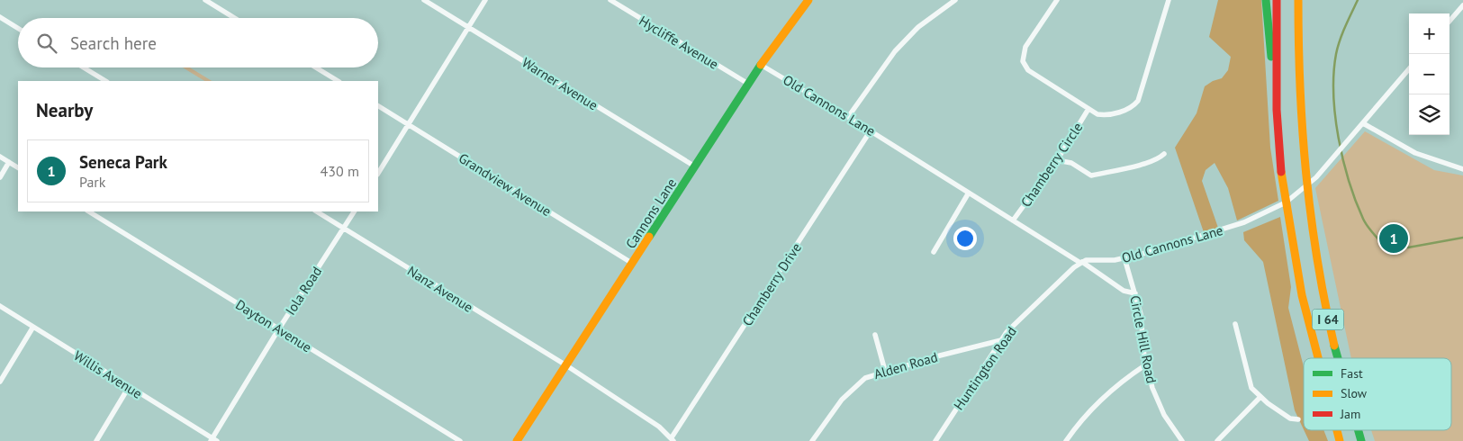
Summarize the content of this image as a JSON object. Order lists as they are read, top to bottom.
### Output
{
  "streets": {
    "main road": ["Cannons Lane", "I 64"],
    "street": [
      "Hycliffe Avenue",
      "Warner Avenue",
      "Old Cannons Lane",
      "Chamberry Circle",
      "Grandview Avenue",
      "Chamberry Drive",
      "Nanz Avenue",
      "Iola Road",
      "Dayton Avenue",
      "Circle Hill Road",
      "Alden Road",
      "Huntington Road",
      "Willis Avenue"
    ]
  },
  "crossings": [
    ["Hycliffe Avenue", "Cannons Lane"],
    ["Warner Avenue", "Cannons Lane"],
    ["Old Cannons Lane", "Chamberry Circle"],
    ["Old Cannons Lane", "Cannons Lane"],
    ["Old Cannons Lane", "Chamberry Drive"],
    ["Old Cannons Lane", "Circle Hill Road"],
    ["Old Cannons Lane", "Huntington Road"],
    ["Grandview Avenue", "Cannons Lane"],
    ["Cannons Lane", "Nanz Avenue"],
    ["Chamberry Drive", "Nanz Avenue"],
    ["Nanz Avenue", "Iola Road"],
    ["Iola Road", "Dayton Avenue"],
    ["Iola Road", "Willis Avenue"],
    ["Alden Road", "Huntington Road"]
  ],
  "legend": ["Fast", "Slow", "Jam"],
  "page": {
    "map_buttons": ["+", "−"],
    "search": "Search here",
    "heading": "Nearby",
    "list": [
      {
        "mark": "1",
        "name": "Seneca Park",
        "note": "Park",
        "value": "430 m"
      }
    ],
    "pins": "1"
  }
}
